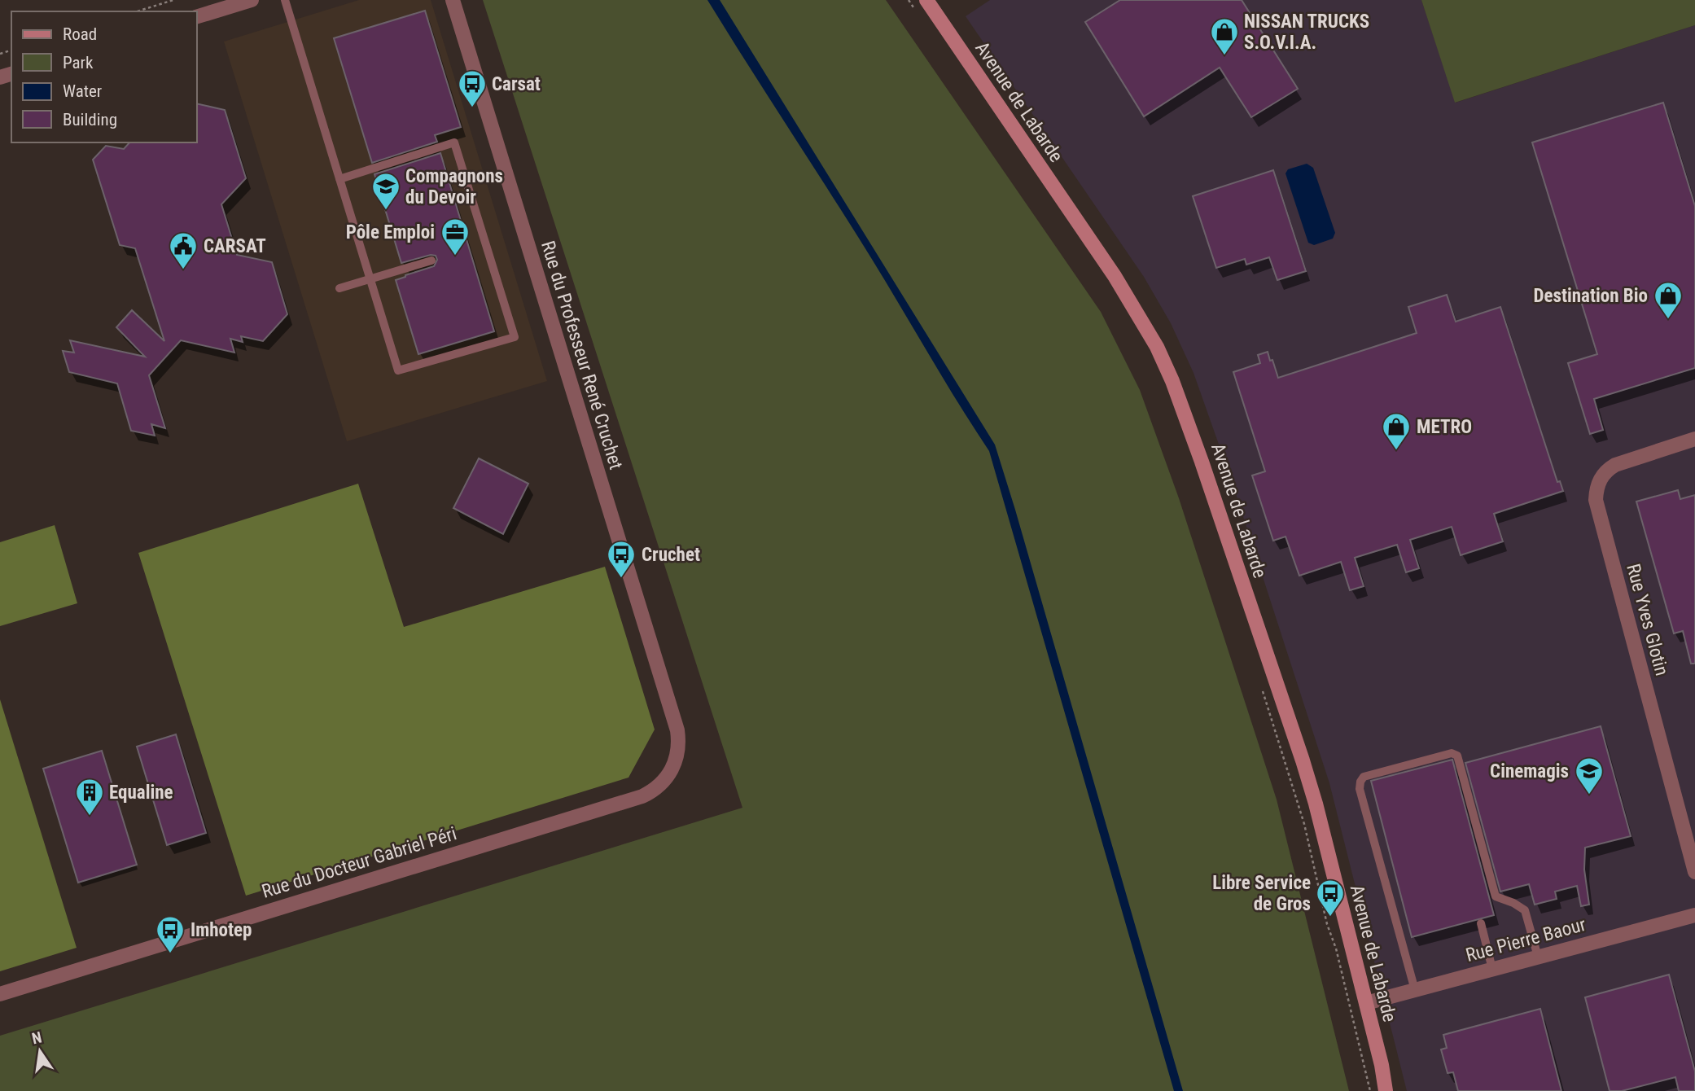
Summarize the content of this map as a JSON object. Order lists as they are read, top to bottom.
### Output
{
  "streets": {
    "main road": ["Avenue de Labarde"],
    "street": [
      "Rue du Professeur René Cruchet",
      "Rue Yves Glotin",
      "Rue du Docteur Gabriel Péri",
      "Rue Pierre Baour"
    ]
  },
  "crossings": [
    ["Avenue de Labarde", "Rue Pierre Baour"],
    ["Rue du Professeur René Cruchet", "Rue du Docteur Gabriel Péri"]
  ],
  "places": {
    "shop": ["NISSAN TRUCKS S.O.V.I.A.", "Destination Bio", "METRO"],
    "bus stop": [
      "Carsat",
      "Cruchet",
      "Libre Service de Gros",
      "Imhotep"
    ],
    "school or university": ["Compagnons du Devoir", "Cinemagis"],
    "office": ["Pôle Emploi"],
    "public building": ["CARSAT"],
    "building": ["Equaline"]
  },
  "legend": [
    "Road",
    "Park",
    "Water",
    "Building"
  ],
  "north": "top"
}
